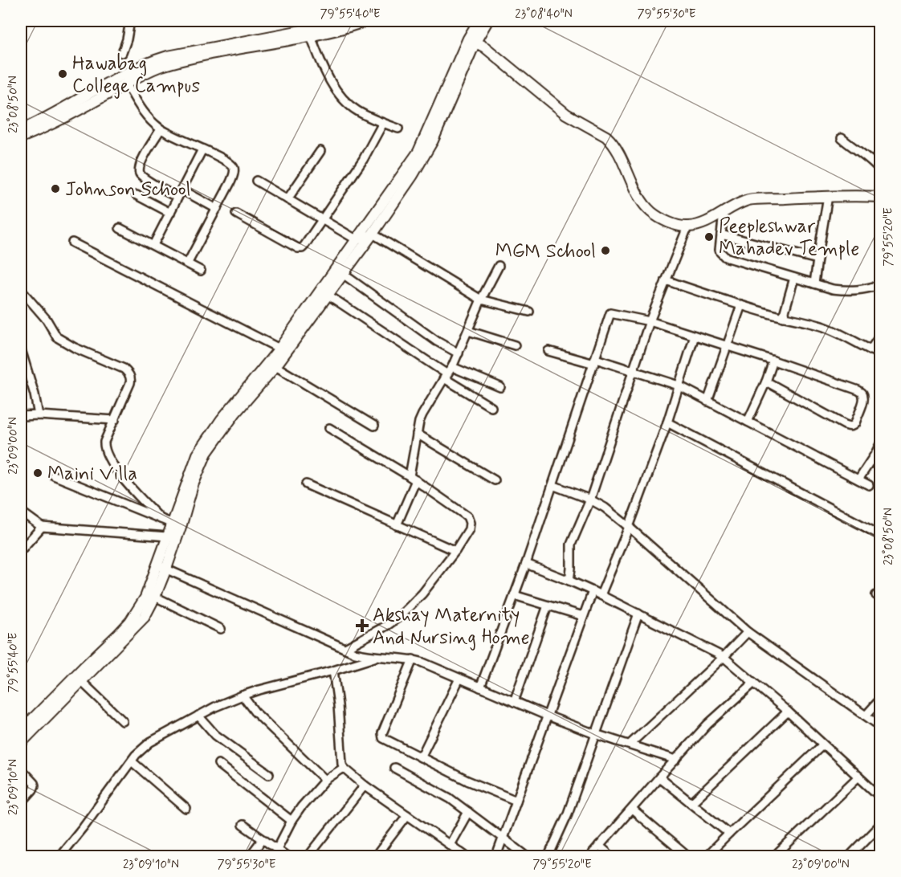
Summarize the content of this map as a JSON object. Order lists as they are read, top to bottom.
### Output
{
  "places": {
    "other": [
      "Hawabag College Campus",
      "Johnson School",
      "Peepleshwar Mahadev Temple",
      "MGM School",
      "Maini Villa"
    ],
    "health": ["Akshay Maternity And Nursing Home"]
  },
  "coordinates": [
    "79°55'40\"E",
    "23°08'40\"N",
    "79°55'30\"E",
    "23°08'50\"N",
    "79°55'20\"E",
    "23°09'00\"N",
    "23°09'10\"N"
  ]
}
